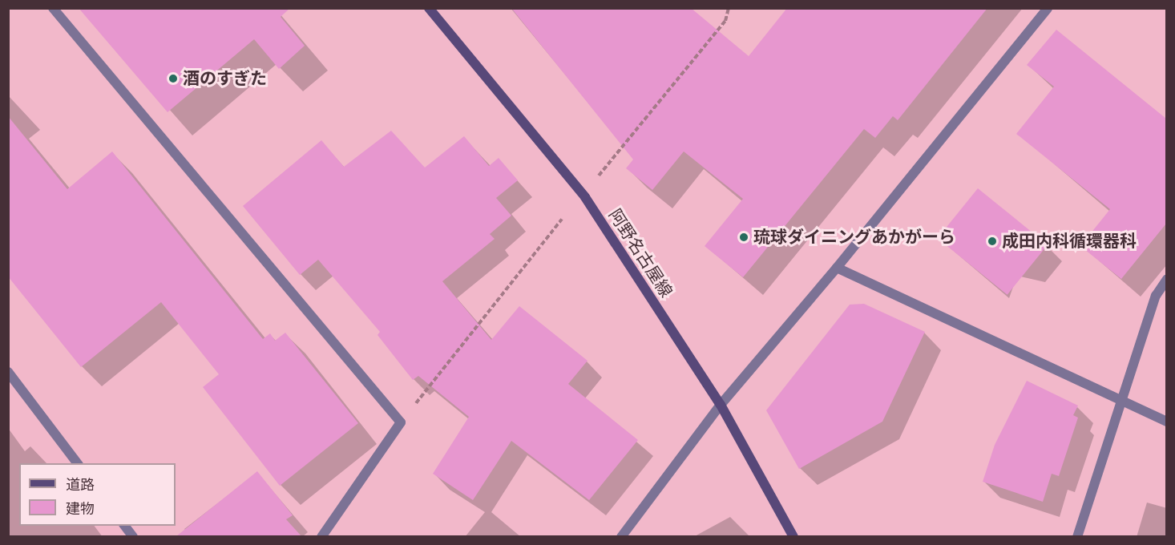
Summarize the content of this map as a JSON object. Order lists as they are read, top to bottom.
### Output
{
  "streets": {
    "main road": ["阿野名古屋線"]
  },
  "places": ["酒のすぎた", "琉球ダイニングあかがーら", "成田内科循環器科"],
  "legend": ["道路", "建物"]
}
